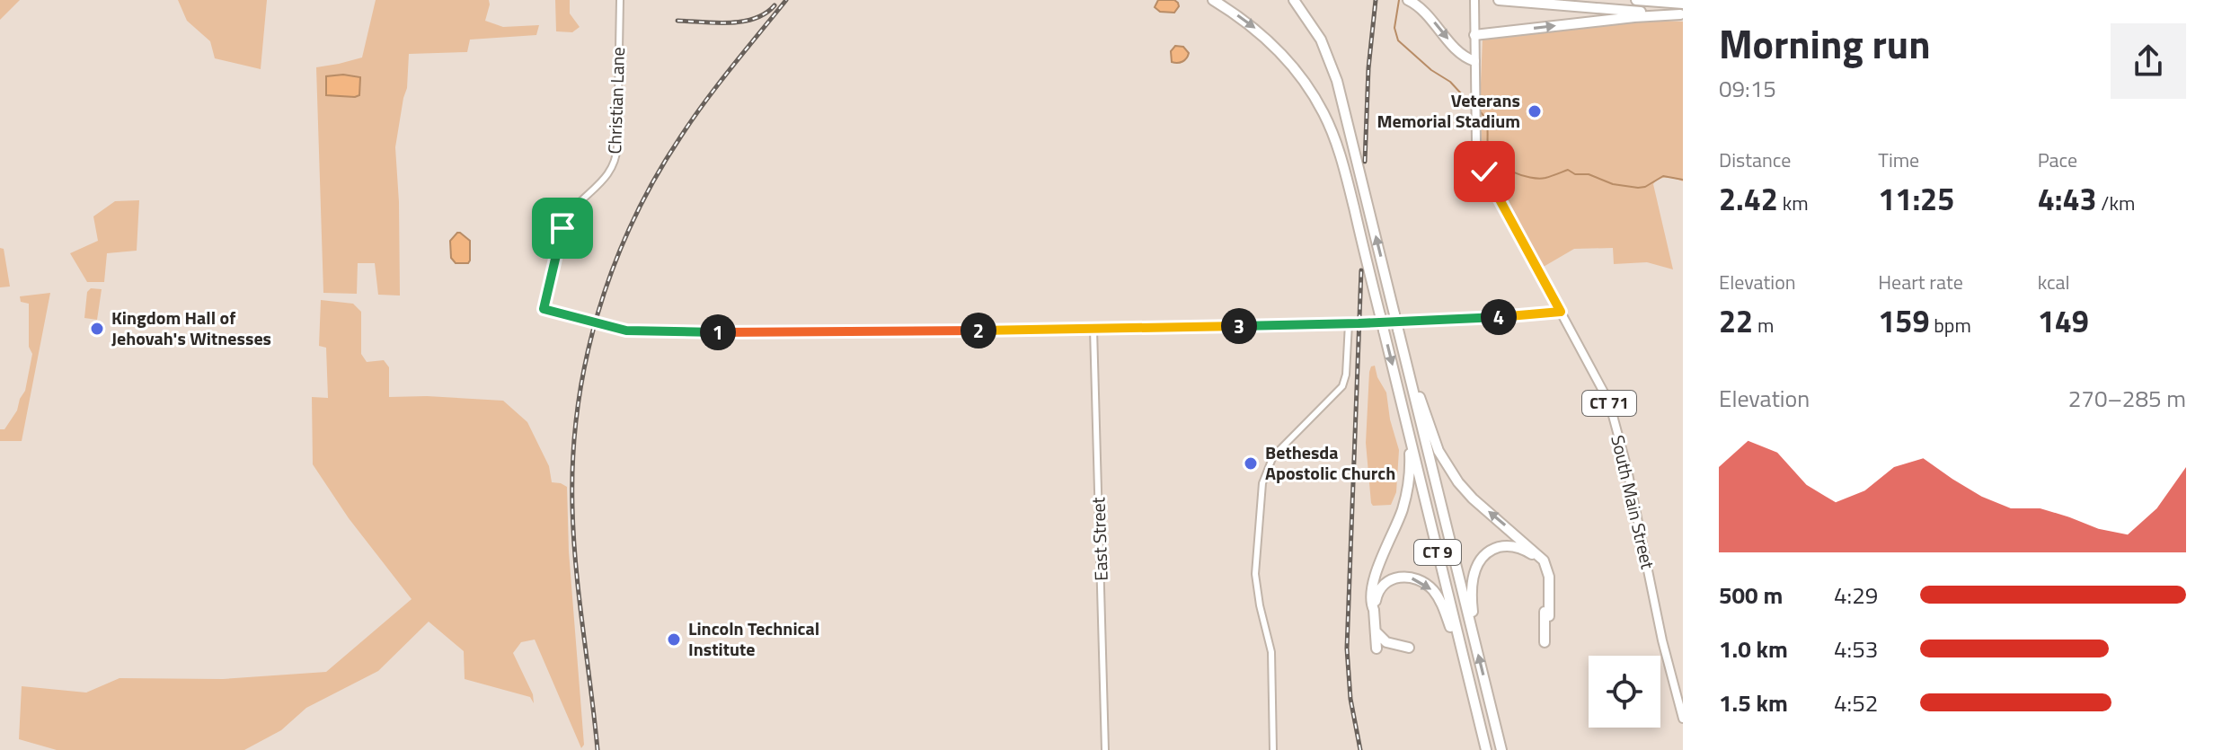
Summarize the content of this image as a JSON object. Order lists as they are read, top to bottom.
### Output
{
  "streets": {
    "highway": ["CT 9"],
    "main road": [
      "Christian Lane",
      "CT 71",
      "South Main Street",
      "East Street"
    ]
  },
  "crossings": [
    ["Christian Lane", "East Street"],
    ["CT 71", "South Main Street"]
  ],
  "places": [
    "Veterans Memorial Stadium",
    "Kingdom Hall of Jehovah's Witnesses",
    "Bethesda Apostolic Church",
    "Lincoln Technical Institute"
  ],
  "page": {
    "heading": ["Morning run", "09:15"],
    "stats": [
      ["Distance", "2.42 km"],
      ["Time", "11:25"],
      ["Pace", "4:43 /km"],
      ["Elevation", "22 m"],
      ["Heart rate", "159 bpm"],
      ["kcal", "149"]
    ],
    "pins": [
      "4",
      "3",
      "2",
      "1"
    ],
    "chart": ["Elevation", "270–285 m"],
    "list": [
      {
        "name": "500 m",
        "note": "4:29"
      },
      {
        "name": "1.0 km",
        "note": "4:53"
      },
      {
        "name": "1.5 km",
        "note": "4:52"
      }
    ]
  }
}
